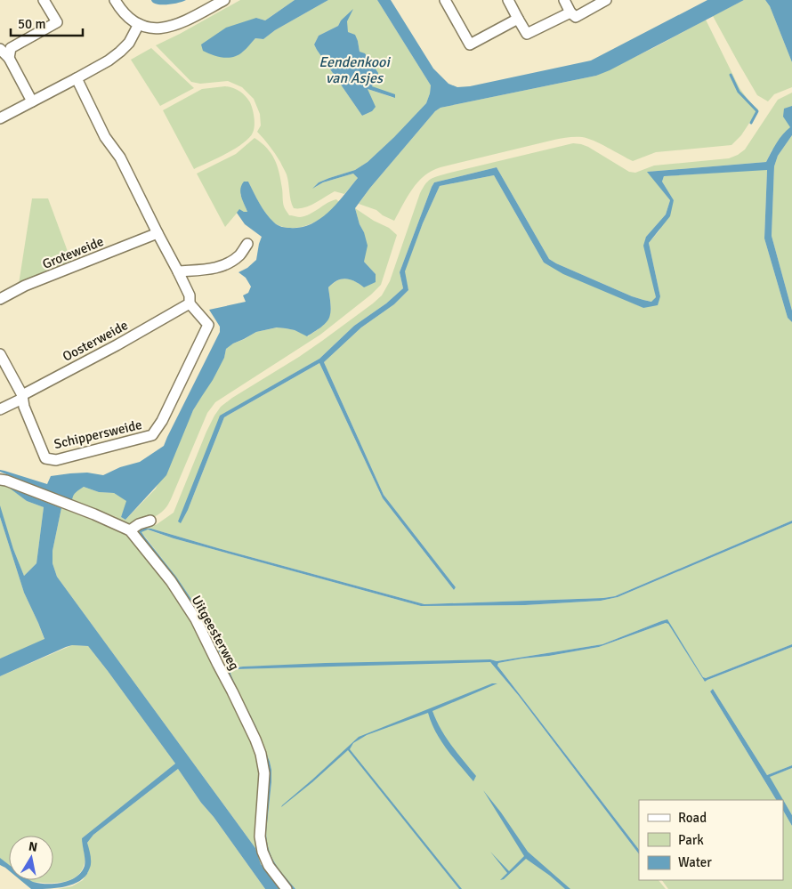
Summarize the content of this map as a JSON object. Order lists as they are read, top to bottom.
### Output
{
  "streets": {
    "street": [
      "Groteweide",
      "Oosterweide",
      "Schippersweide",
      "Uitgeesterweg"
    ]
  },
  "crossings": [
    ["Oosterweide", "Schippersweide"]
  ],
  "water": ["Eendenkooi van Asjes"],
  "legend": ["Road", "Park", "Water"],
  "scale_bar": "50 m",
  "north": "top"
}
